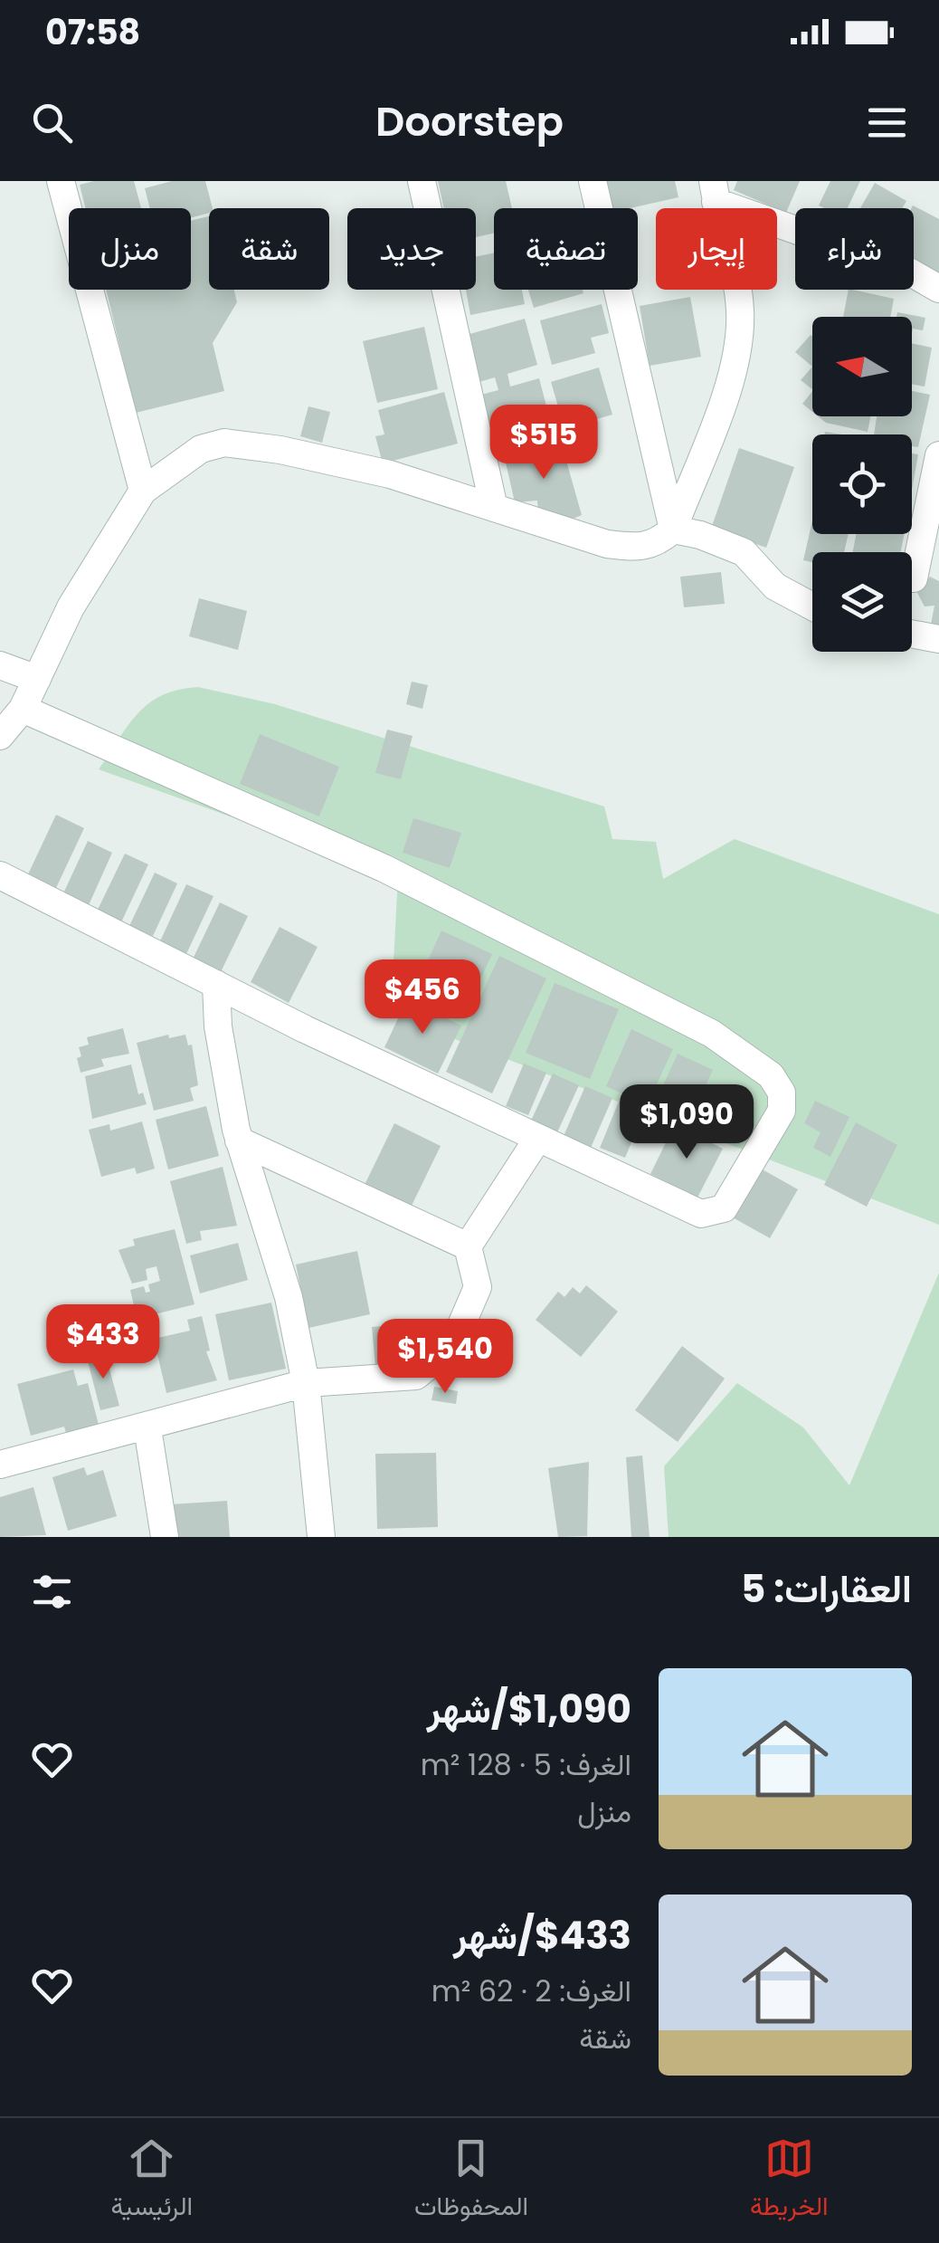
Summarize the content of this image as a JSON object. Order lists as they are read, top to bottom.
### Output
{
  "north": "left",
  "page": {
    "status": "07:58",
    "header": "Doorstep",
    "chip": [
      "شراء",
      "إيجار",
      "تصفية",
      "جديد",
      "شقة",
      "منزل"
    ],
    "price": [
      "$515",
      "$456",
      "$1,090",
      "$433",
      "$1,540"
    ],
    "heading": "العقارات: 5",
    "list": [
      {
        "name": "$1,090/شهر",
        "note": "الغرف: 5 · 128 m² · منزل"
      },
      {
        "name": "$433/شهر",
        "note": "الغرف: 2 · 62 m² · شقة"
      }
    ],
    "tabs": ["الخريطة", "المحفوظات", "الرئيسية"]
  }
}
